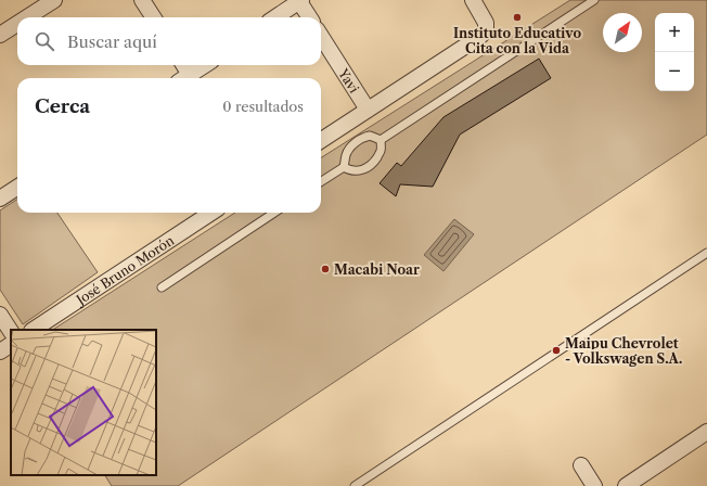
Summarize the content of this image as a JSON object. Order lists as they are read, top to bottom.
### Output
{
  "streets": {
    "street": ["Yavi", "José Bruno Morón"]
  },
  "places": ["Instituto Educativo Cita con la Vida", "Macabi Noar", "Maipu Chevrolet - Volkswagen S.A."],
  "north": "top right",
  "page": {
    "map_buttons": ["+", "−"],
    "search": "Buscar aquí",
    "heading": ["Cerca", "0 resultados"]
  }
}
